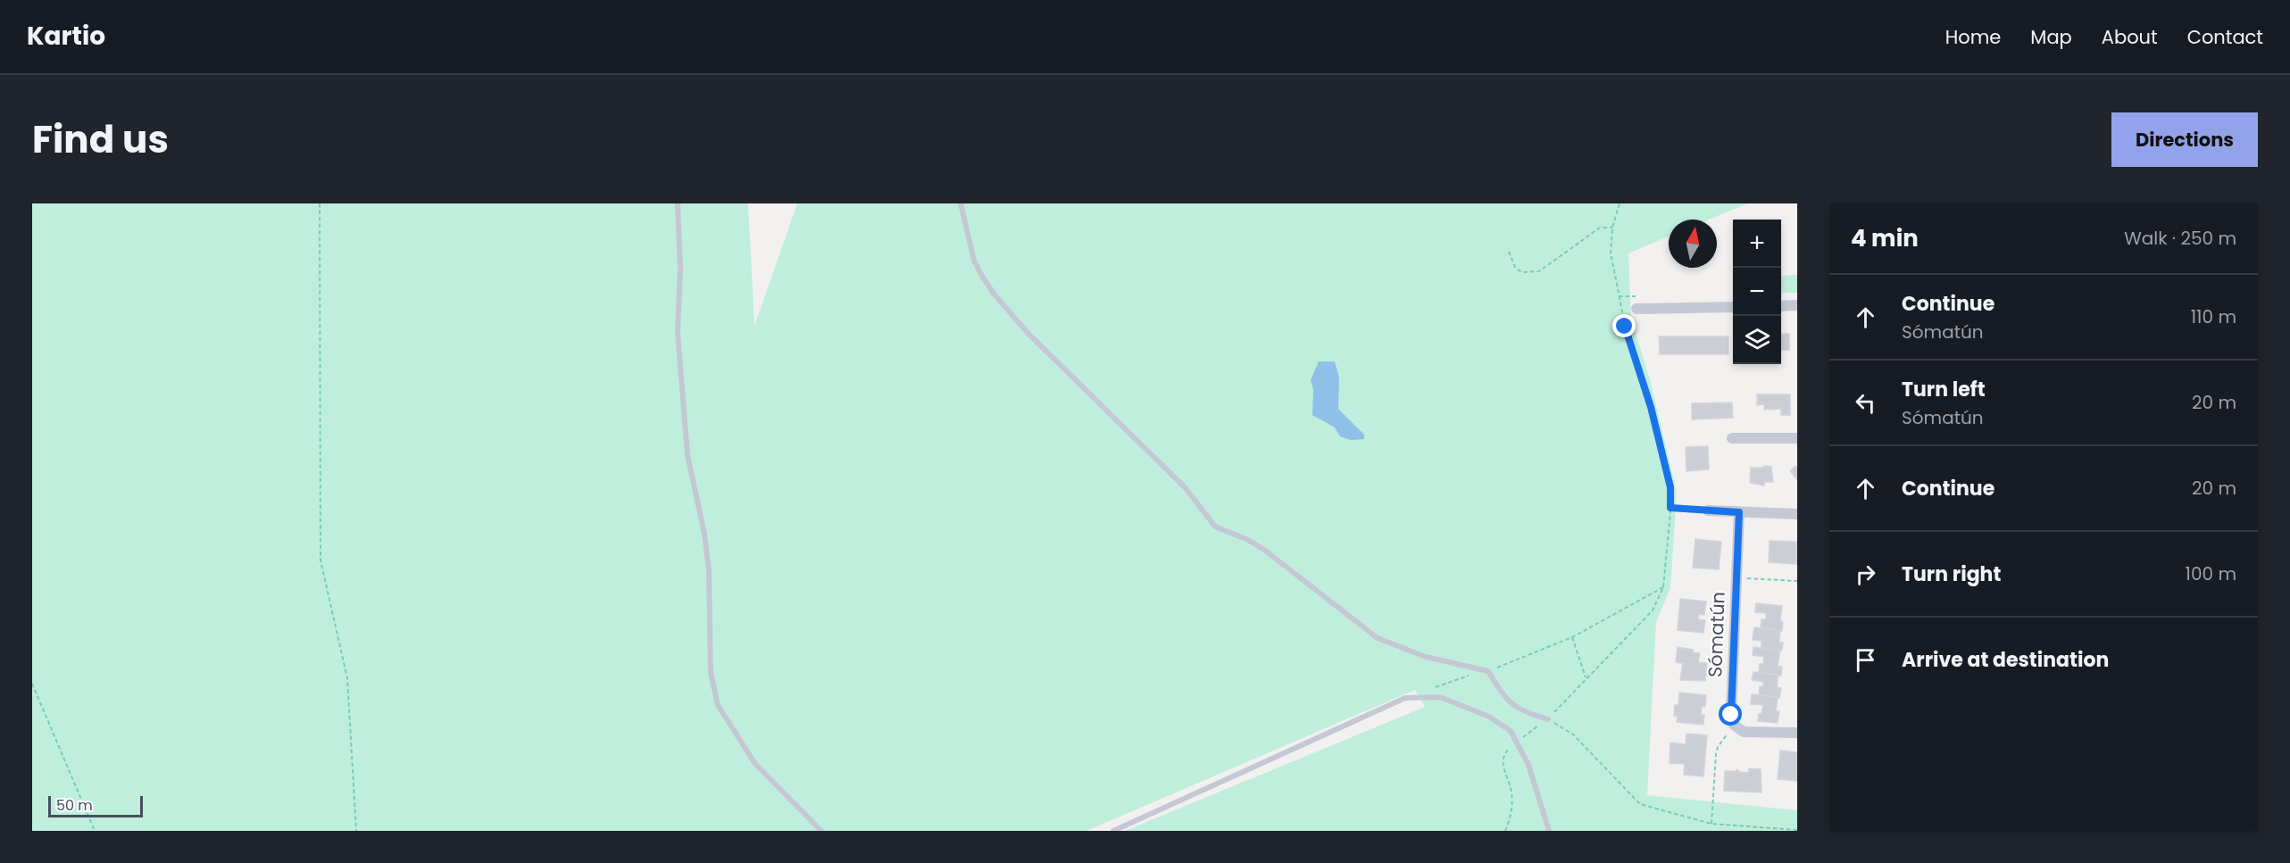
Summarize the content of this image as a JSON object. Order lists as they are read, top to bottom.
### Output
{
  "streets": {
    "street": ["Sómatún"]
  },
  "scale_bar": "50 m",
  "north": "top",
  "page": {
    "header": "Kartio",
    "nav": [
      "Home",
      "Map",
      "About",
      "Contact"
    ],
    "title": "Find us",
    "buttons": "Directions",
    "heading": ["4 min", "Walk · 250 m"],
    "map_buttons": ["+", "−"],
    "list": [
      ["Continue", "Sómatún", "110 m"],
      ["Turn left", "Sómatún", "20 m"],
      ["Continue", "20 m"],
      ["Turn right", "100 m"],
      "Arrive at destination"
    ],
    "scale": "50 m"
  }
}
